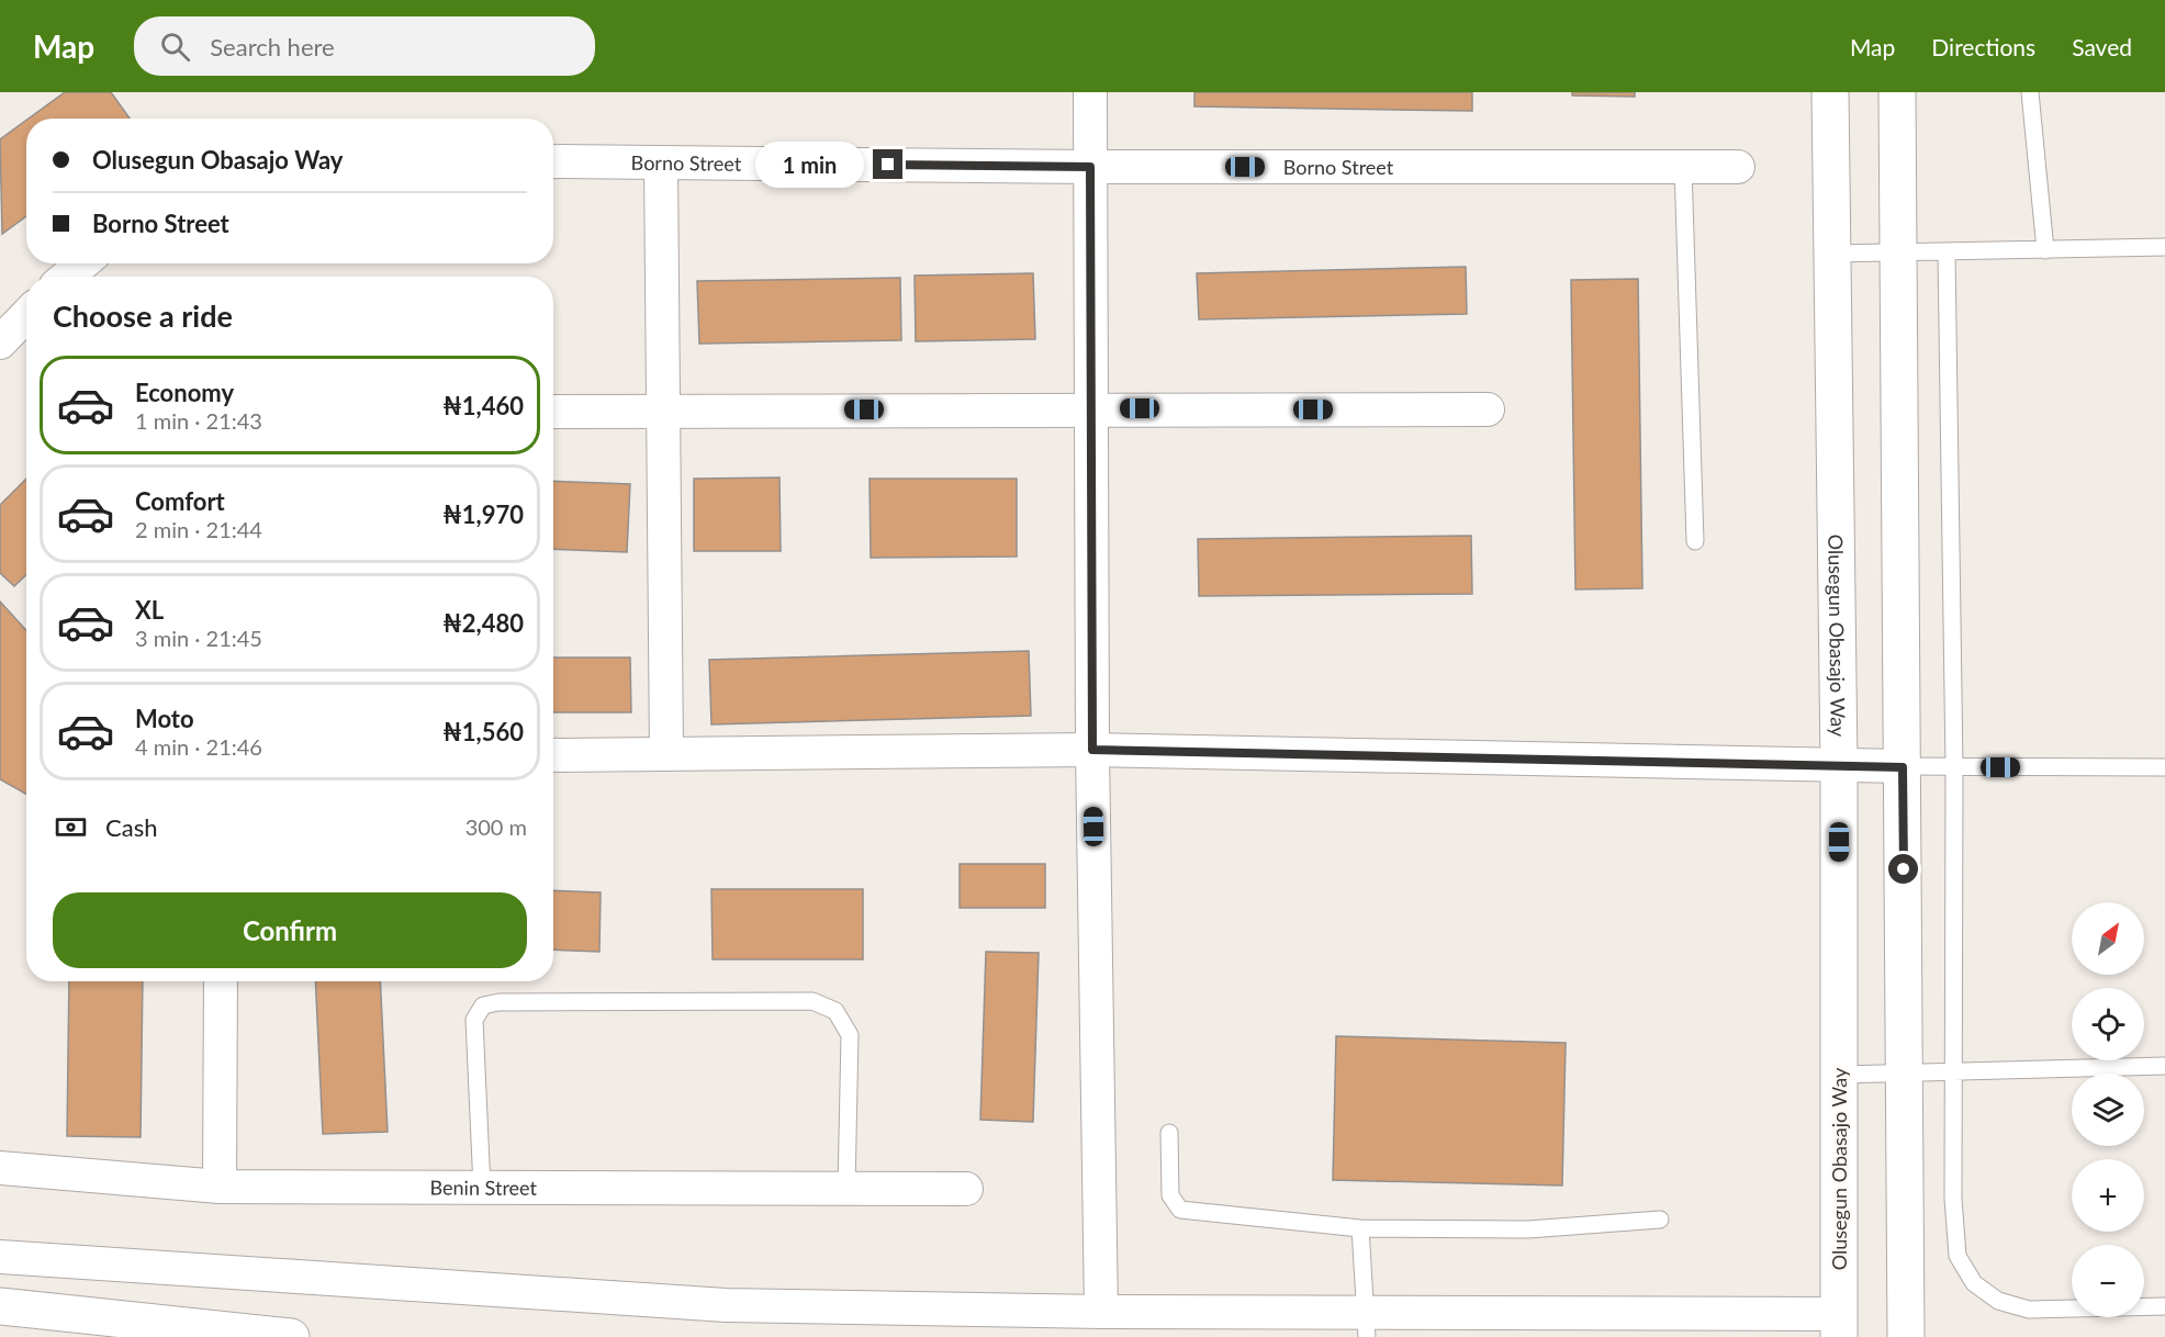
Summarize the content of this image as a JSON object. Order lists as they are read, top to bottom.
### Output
{
  "streets": {
    "main road": ["Olusegun Obasajo Way"],
    "street": ["Borno Street", "Benin Street"]
  },
  "north": "top right",
  "page": {
    "header": "Map",
    "search": "Search here",
    "nav": ["Map", "Directions", "Saved"],
    "banner": ["Olusegun Obasajo Way", "Borno Street"],
    "bubble": "1 min",
    "heading": "Choose a ride",
    "list": [
      {
        "name": "Economy",
        "note": "1 min · 21:43",
        "value": "₦1,460"
      },
      {
        "name": "Comfort",
        "note": "2 min · 21:44",
        "value": "₦1,970"
      },
      {
        "name": "XL",
        "note": "3 min · 21:45",
        "value": "₦2,480"
      },
      {
        "name": "Moto",
        "note": "4 min · 21:46",
        "value": "₦1,560"
      }
    ],
    "pay": ["Cash", "300 m"],
    "buttons": "Confirm",
    "map_buttons": ["+", "−"]
  }
}
